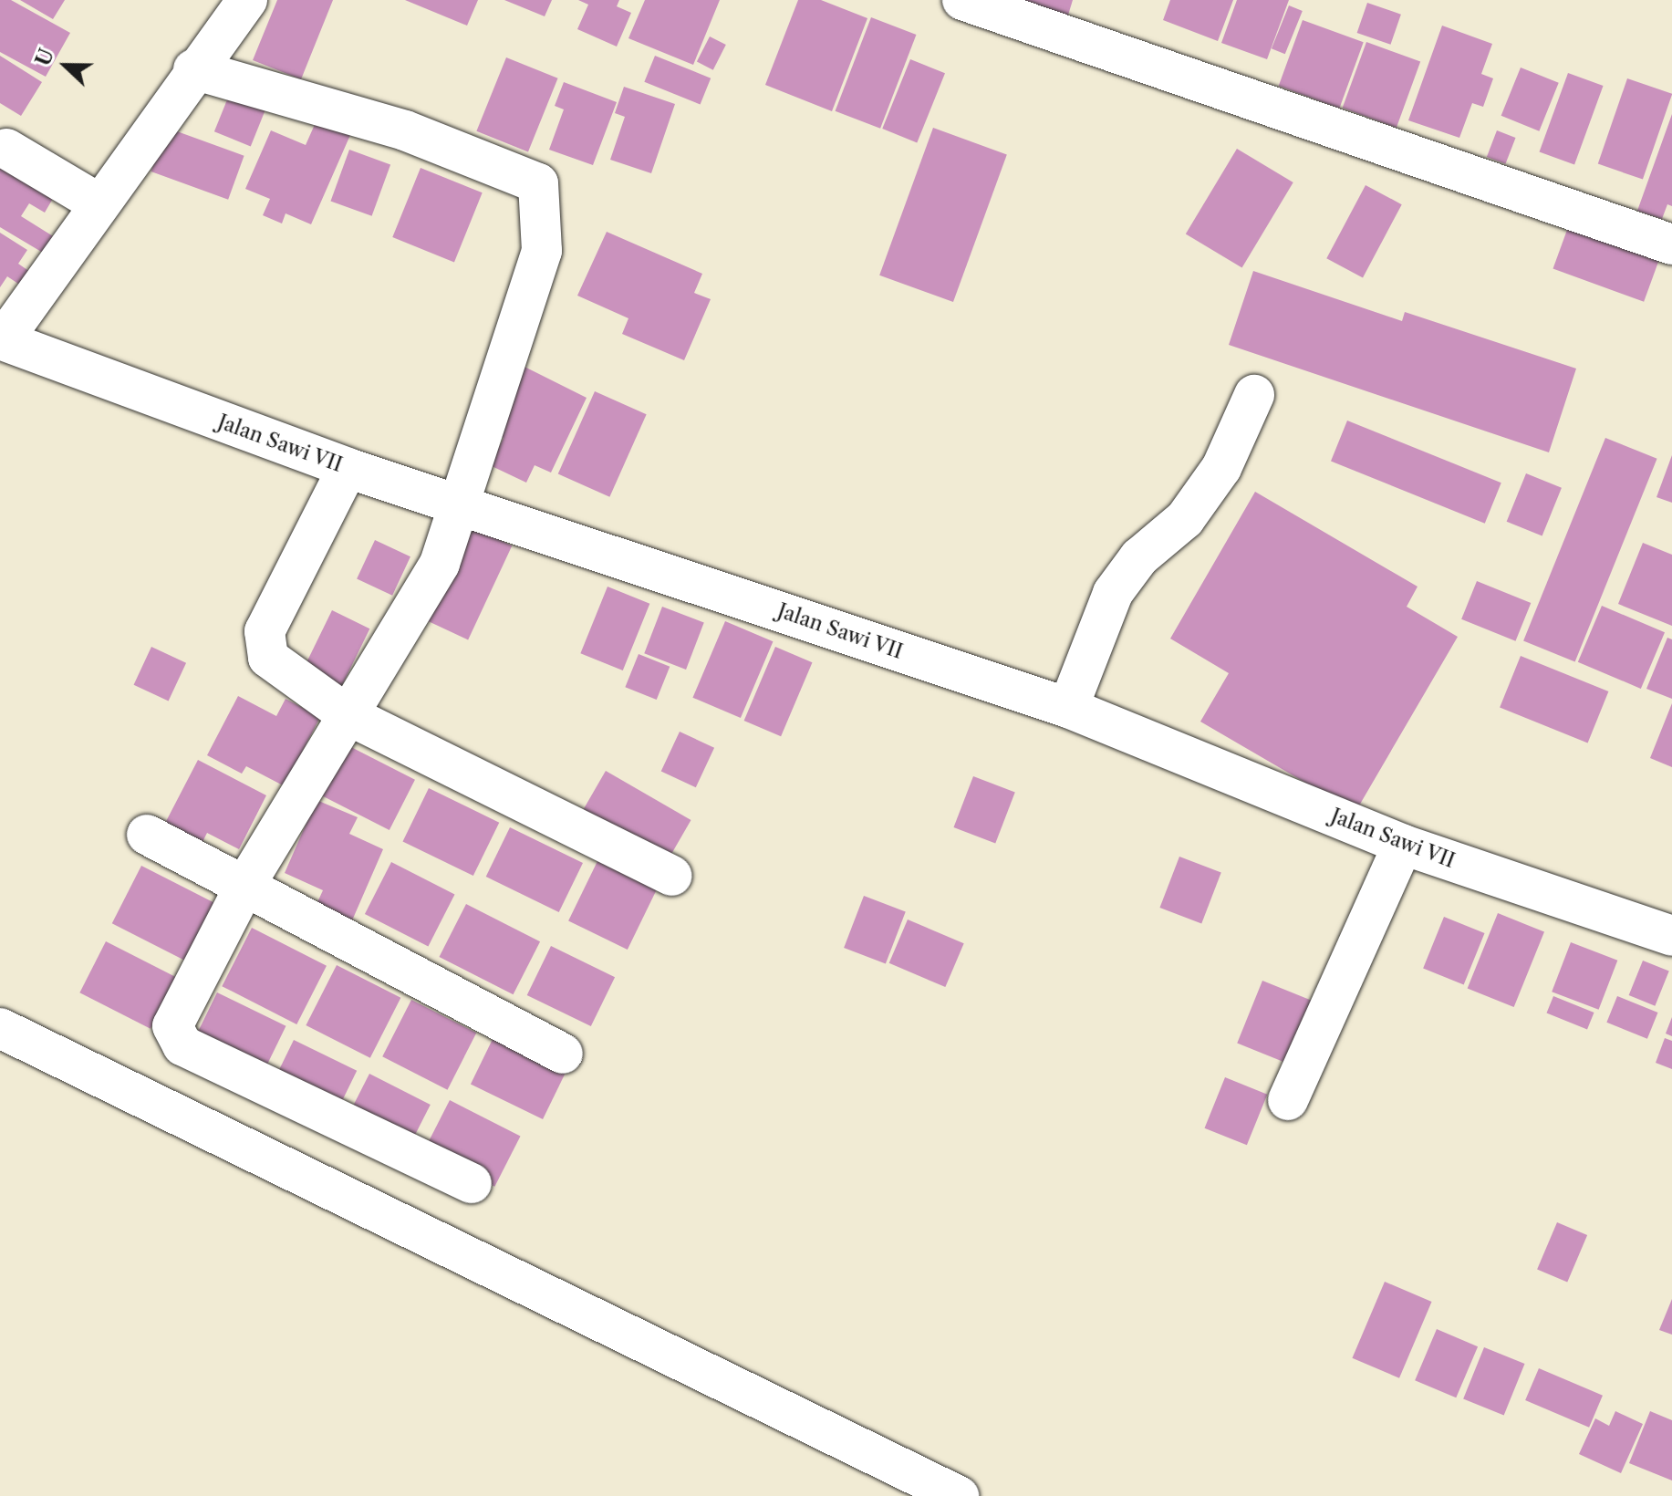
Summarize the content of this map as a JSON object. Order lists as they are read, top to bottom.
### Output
{
  "streets": {
    "street": ["Jalan Sawi VII"]
  },
  "north": "left"
}
